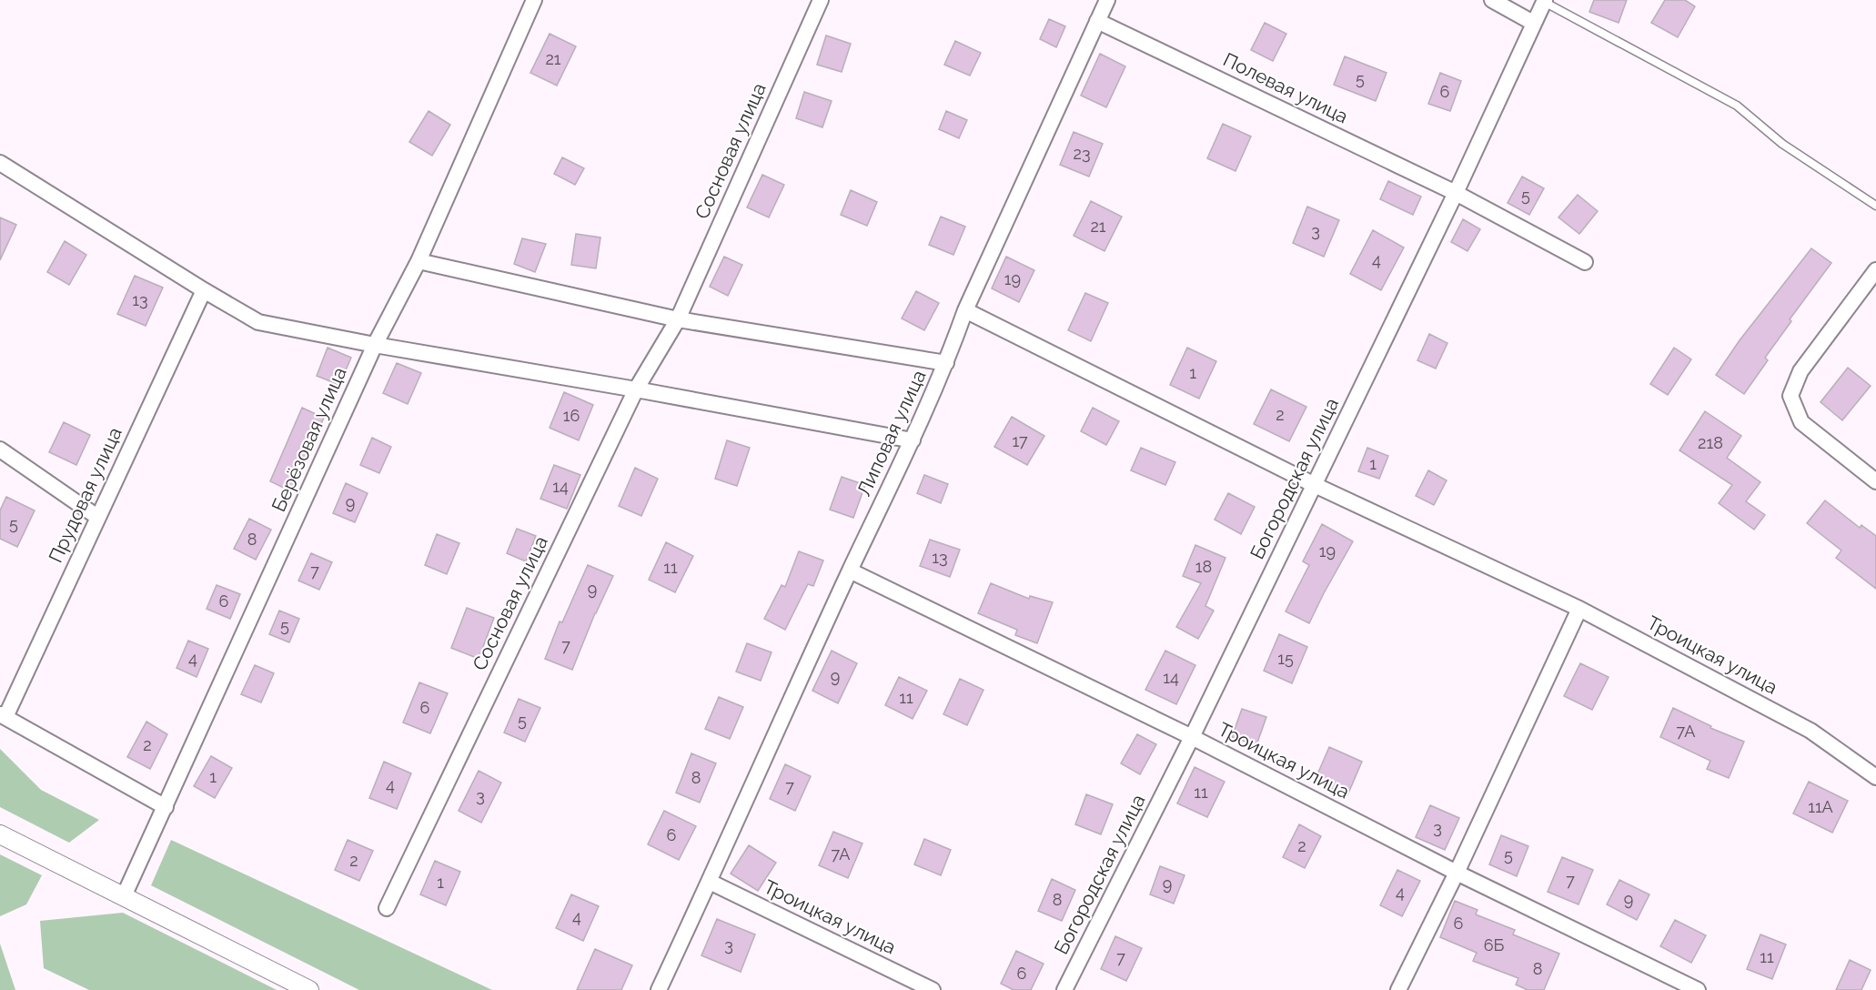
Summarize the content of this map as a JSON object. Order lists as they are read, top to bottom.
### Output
{
  "streets": {
    "street": [
      "Полевая улица",
      "Сосновая улица",
      "Липовая улица",
      "Берёзовая улица",
      "Богородская улица",
      "Прудовая улица",
      "Троицкая улица"
    ]
  },
  "crossings": [
    ["Полевая улица", "Липовая улица"],
    ["Полевая улица", "Богородская улица"],
    ["Липовая улица", "Троицкая улица"],
    ["Богородская улица", "Троицкая улица"]
  ],
  "house_numbers": [
    "21",
    "5",
    "6",
    "23",
    "5",
    "21",
    "3",
    "4",
    "19",
    "13",
    "1",
    "2",
    "16",
    "17",
    "218",
    "1",
    "14",
    "9",
    "5",
    "8",
    "19",
    "13",
    "18",
    "11",
    "7",
    "9",
    "6",
    "5",
    "7",
    "4",
    "15",
    "9",
    "14",
    "11",
    "6",
    "5",
    "7А",
    "2",
    "1",
    "8",
    "4",
    "7",
    "11",
    "3",
    "11А",
    "3",
    "6",
    "2",
    "7А",
    "5",
    "2",
    "7",
    "1",
    "9",
    "4",
    "8",
    "9",
    "4",
    "6",
    "3",
    "6Б",
    "11",
    "7",
    "8",
    "6"
  ]
}
